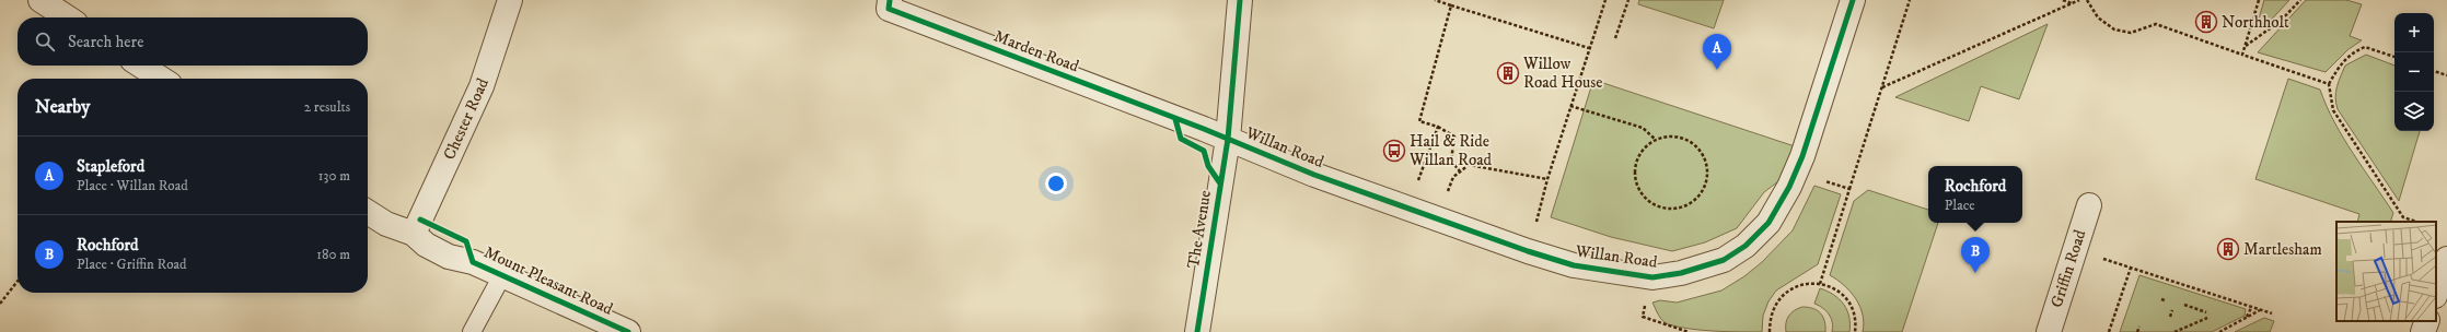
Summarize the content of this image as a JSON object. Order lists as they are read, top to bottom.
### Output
{
  "streets": {
    "street": [
      "Marden Road",
      "Chester Road",
      "Willan Road",
      "The Avenue",
      "Griffin Road",
      "Mount Pleasant Road"
    ]
  },
  "crossings": [
    ["Marden Road", "Willan Road"],
    ["Marden Road", "The Avenue"],
    ["Chester Road", "Mount Pleasant Road"],
    ["Willan Road", "The Avenue"]
  ],
  "places": {
    "building": ["Northholt", "Willow Road House", "Martlesham"],
    "bus stop": ["Hail & Ride Willan Road"]
  },
  "page": {
    "map_buttons": ["+", "−"],
    "search": "Search here",
    "pins": ["A", "B"],
    "heading": ["Nearby", "2 results"],
    "list": [
      {
        "mark": "A",
        "name": "Stapleford",
        "note": "Place · Willan Road",
        "value": "130 m"
      },
      {
        "mark": "B",
        "name": "Rochford",
        "note": "Place · Griffin Road",
        "value": "180 m"
      }
    ],
    "popup": ["Rochford", "Place"]
  }
}
